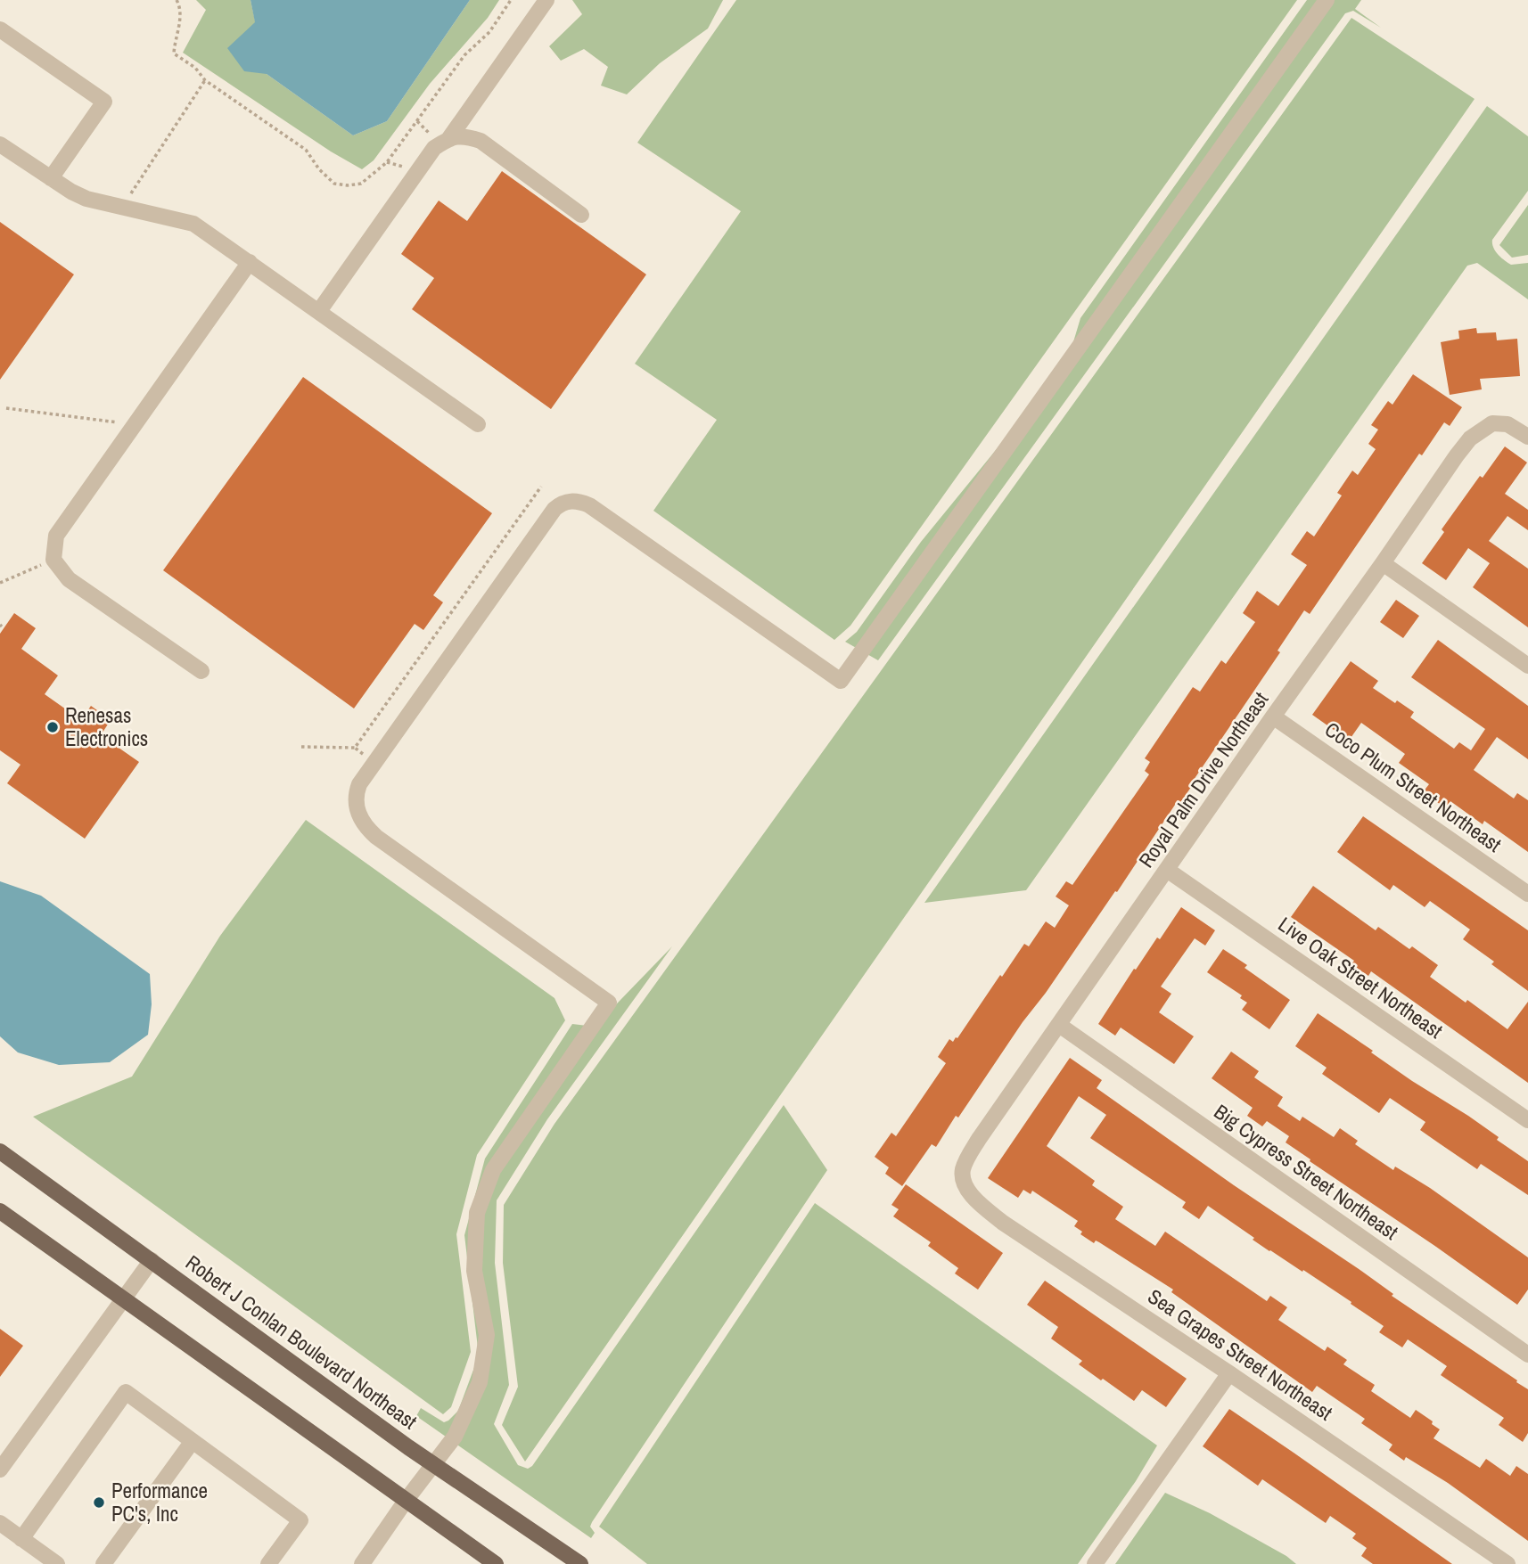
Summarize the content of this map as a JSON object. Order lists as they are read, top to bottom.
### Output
{
  "streets": {
    "main road": ["Robert J Conlan Boulevard Northeast"],
    "street": [
      "Royal Palm Drive Northeast",
      "Coco Plum Street Northeast",
      "Live Oak Street Northeast",
      "Big Cypress Street Northeast",
      "Sea Grapes Street Northeast"
    ]
  },
  "crossings": [
    ["Royal Palm Drive Northeast", "Coco Plum Street Northeast"],
    ["Royal Palm Drive Northeast", "Live Oak Street Northeast"],
    ["Royal Palm Drive Northeast", "Big Cypress Street Northeast"],
    ["Royal Palm Drive Northeast", "Sea Grapes Street Northeast"]
  ],
  "places": ["Renesas Electronics", "Performance PC's, Inc"]
}
